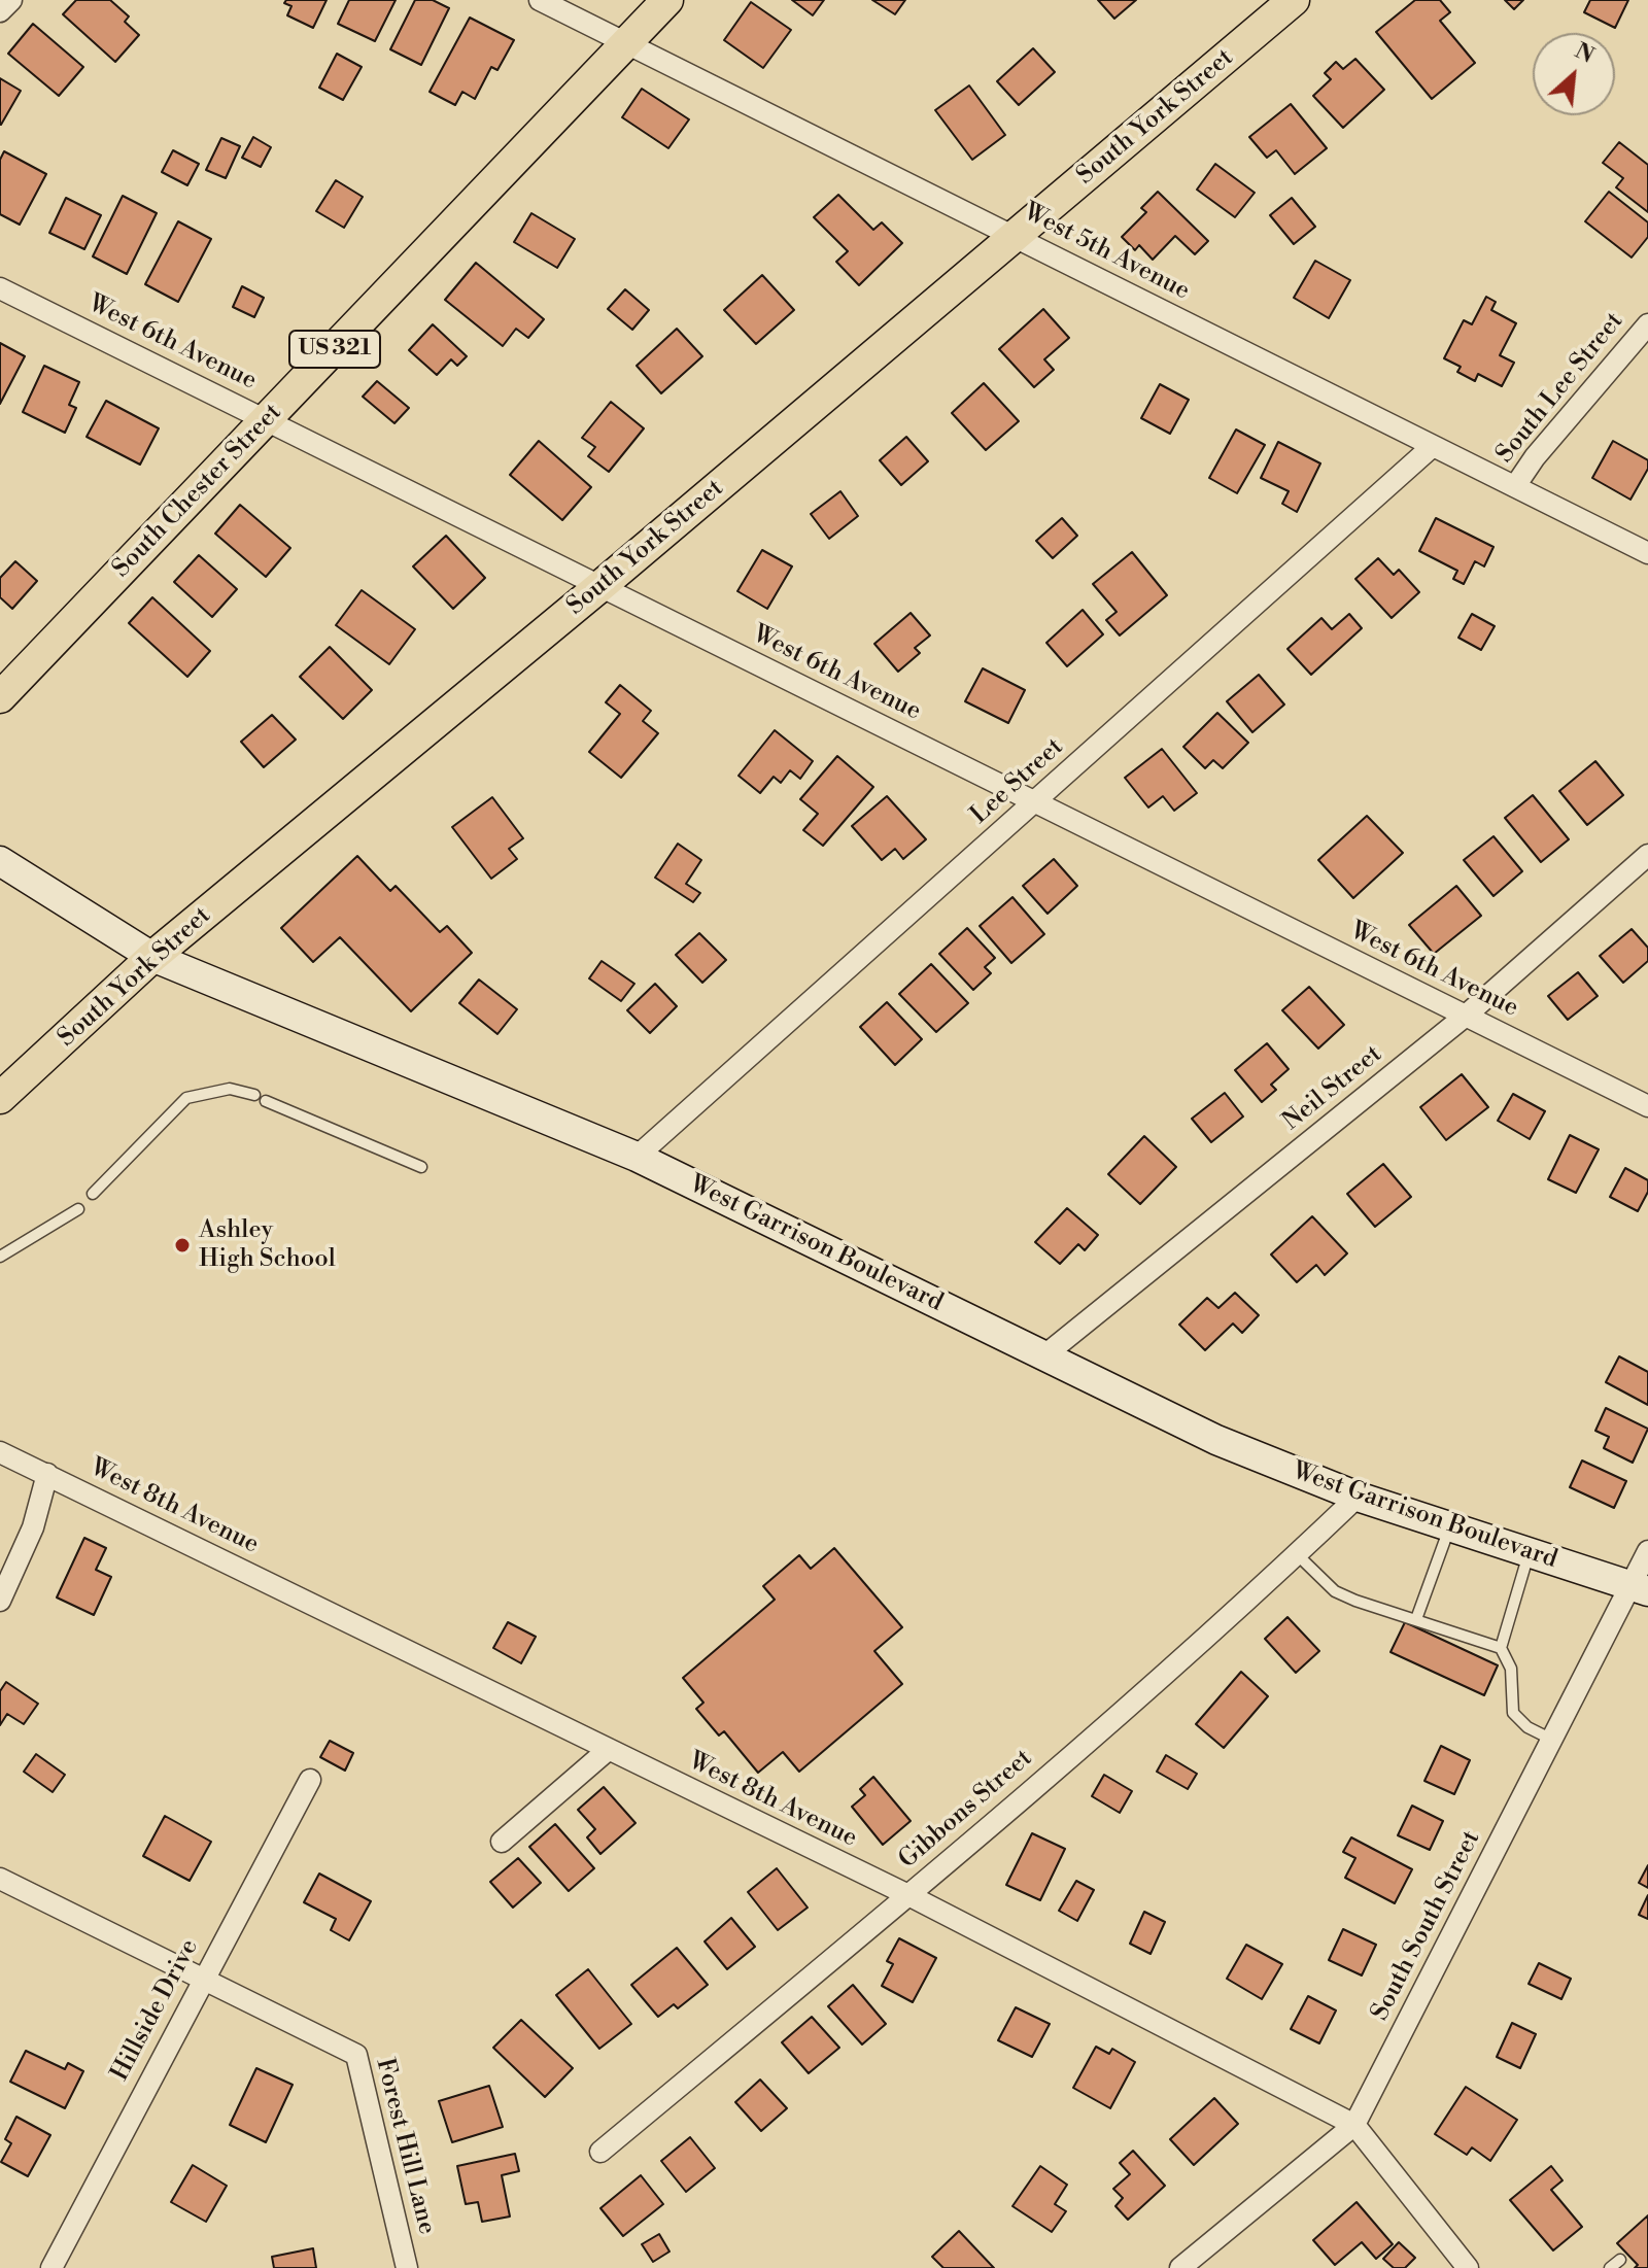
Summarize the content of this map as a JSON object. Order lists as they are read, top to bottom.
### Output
{
  "streets": {
    "main road": [
      "South York Street",
      "US 321",
      "South Chester Street",
      "West Garrison Boulevard"
    ],
    "street": [
      "West 5th Avenue",
      "West 6th Avenue",
      "South Lee Street",
      "Lee Street",
      "Neil Street",
      "West 8th Avenue",
      "Gibbons Street",
      "South South Street",
      "Hillside Drive",
      "Forest Hill Lane"
    ]
  },
  "crossings": [
    ["South York Street", "West 5th Avenue"],
    ["South York Street", "West 6th Avenue"],
    ["South York Street", "West Garrison Boulevard"],
    ["West 5th Avenue", "South Lee Street"],
    ["West 5th Avenue", "South Chester Street"],
    ["West 5th Avenue", "Lee Street"],
    ["West 6th Avenue", "South Chester Street"],
    ["West 6th Avenue", "Lee Street"],
    ["West 6th Avenue", "Neil Street"],
    ["Lee Street", "West Garrison Boulevard"],
    ["Neil Street", "West Garrison Boulevard"],
    ["West Garrison Boulevard", "Gibbons Street"],
    ["West Garrison Boulevard", "South South Street"],
    ["West 8th Avenue", "Gibbons Street"],
    ["West 8th Avenue", "South South Street"],
    ["Hillside Drive", "Forest Hill Lane"]
  ],
  "places": ["Ashley High School"],
  "north": "top right"
}
